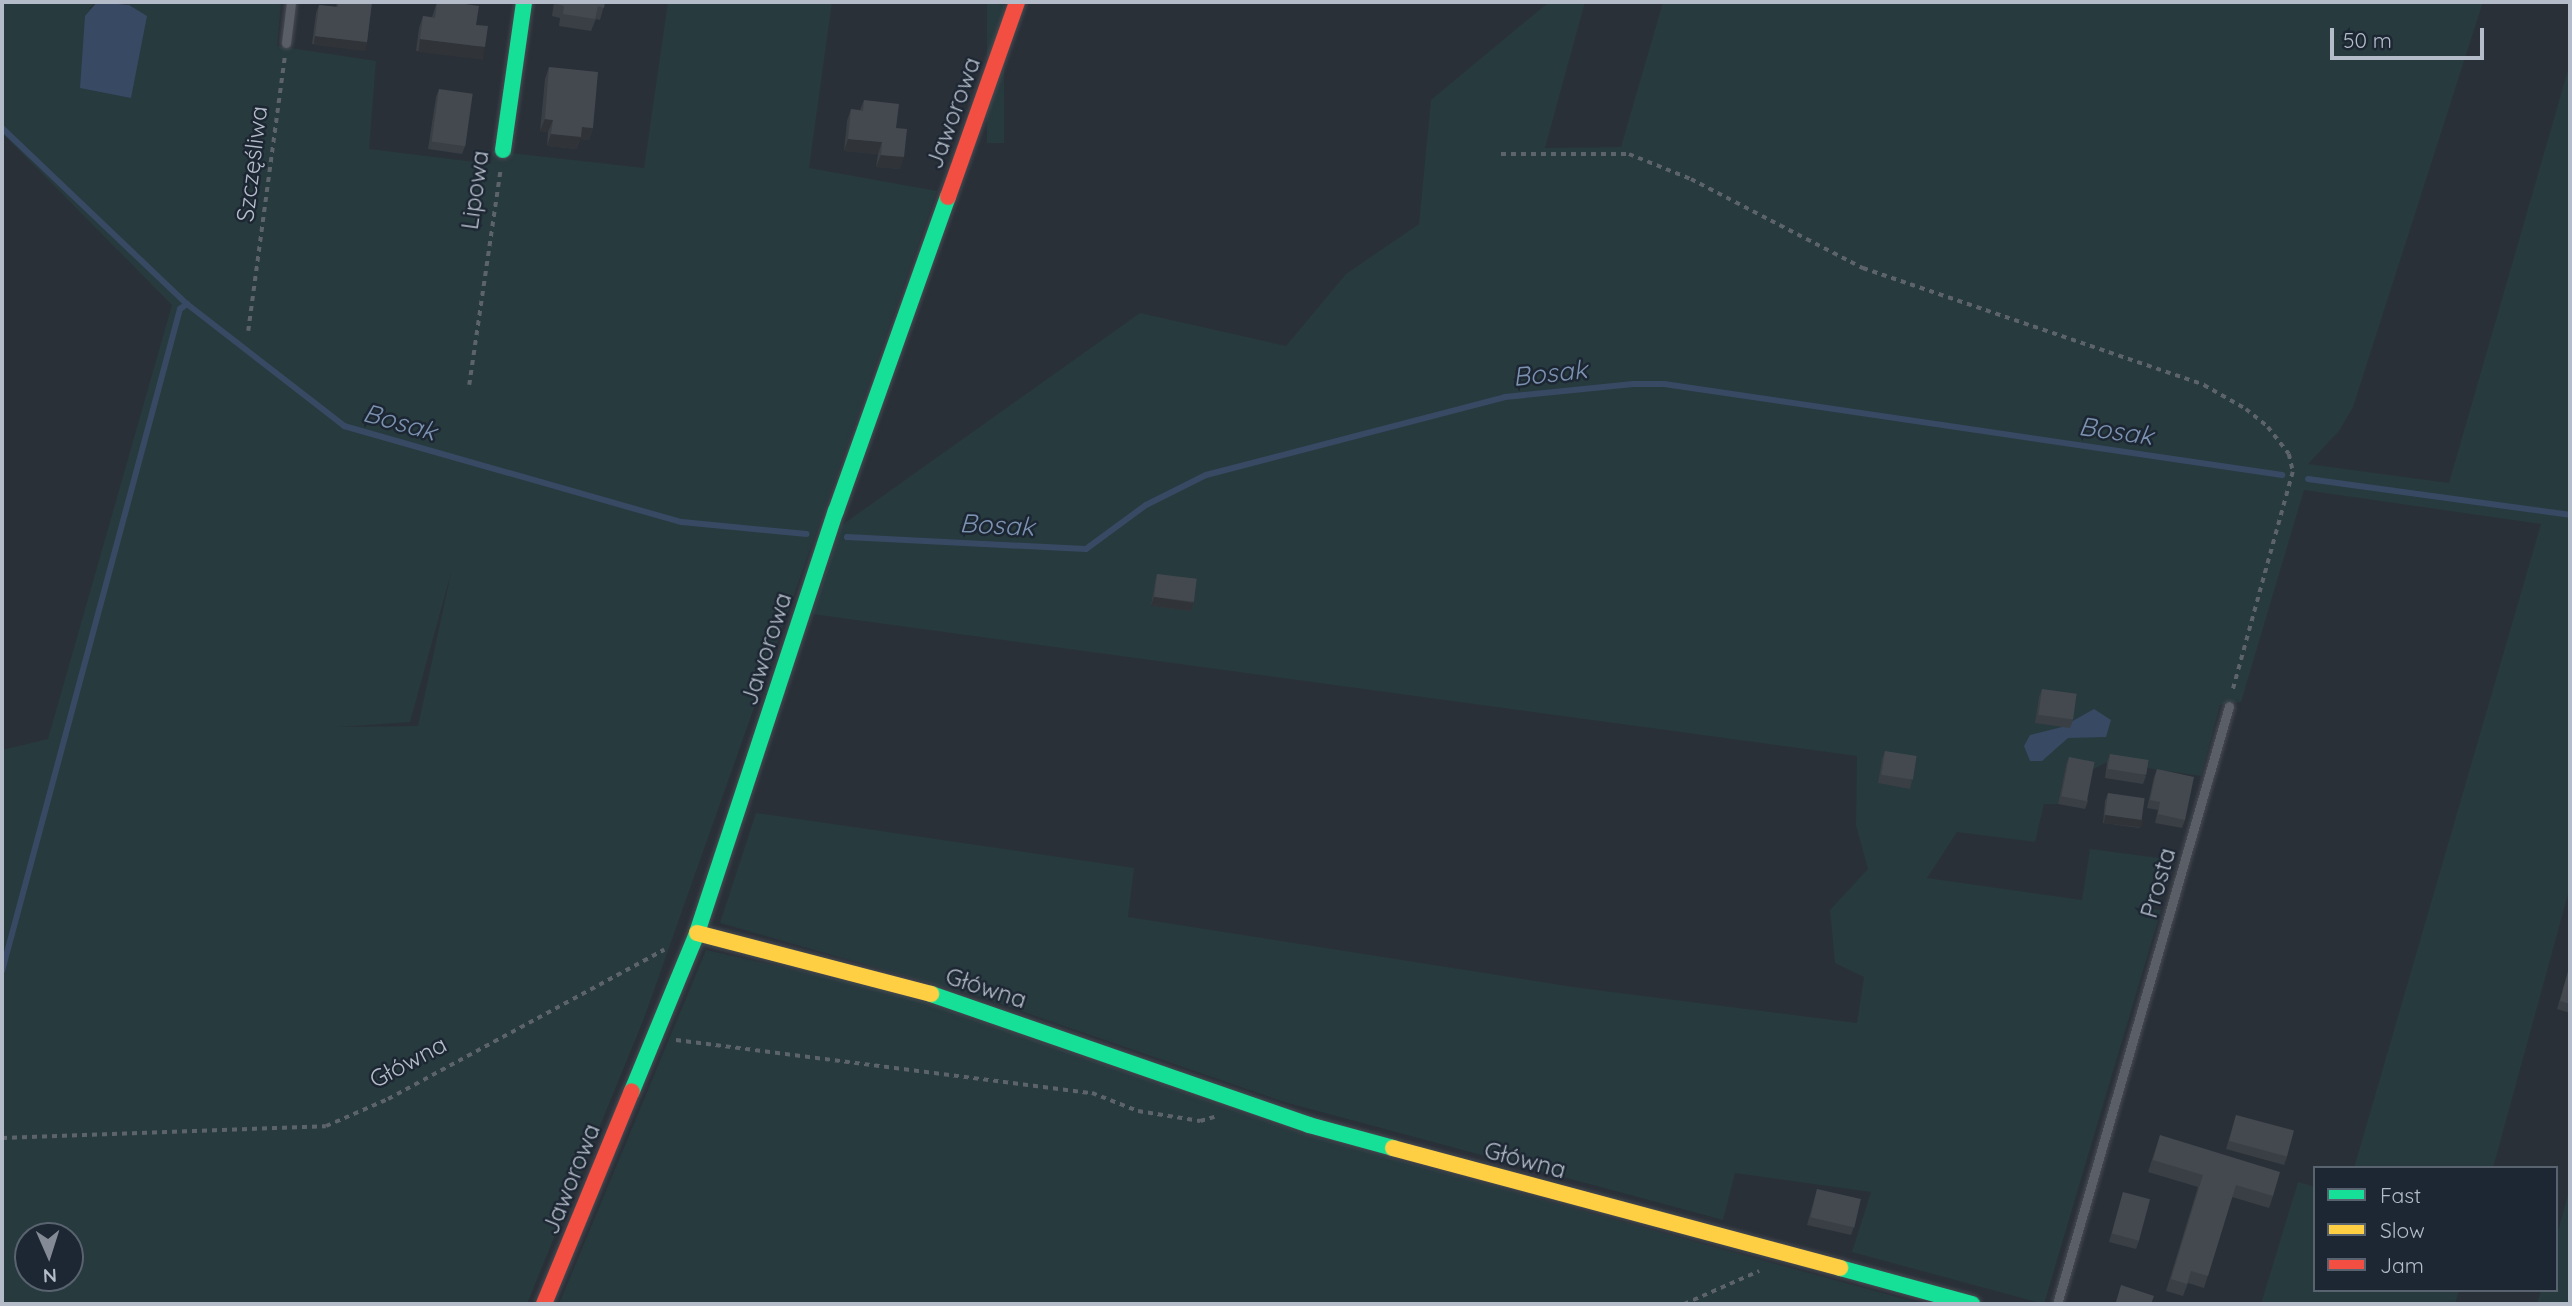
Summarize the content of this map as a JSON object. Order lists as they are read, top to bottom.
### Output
{
  "streets": {
    "street": ["Jaworowa", "Lipowa", "Główna"],
    "lane": ["Prosta"],
    "path": ["Szczęśliwa"]
  },
  "crossings": [
    ["Jaworowa", "Główna"]
  ],
  "water": ["Bosak"],
  "legend": ["Fast", "Slow", "Jam"],
  "scale_bar": "50 m",
  "north": "bottom"
}
